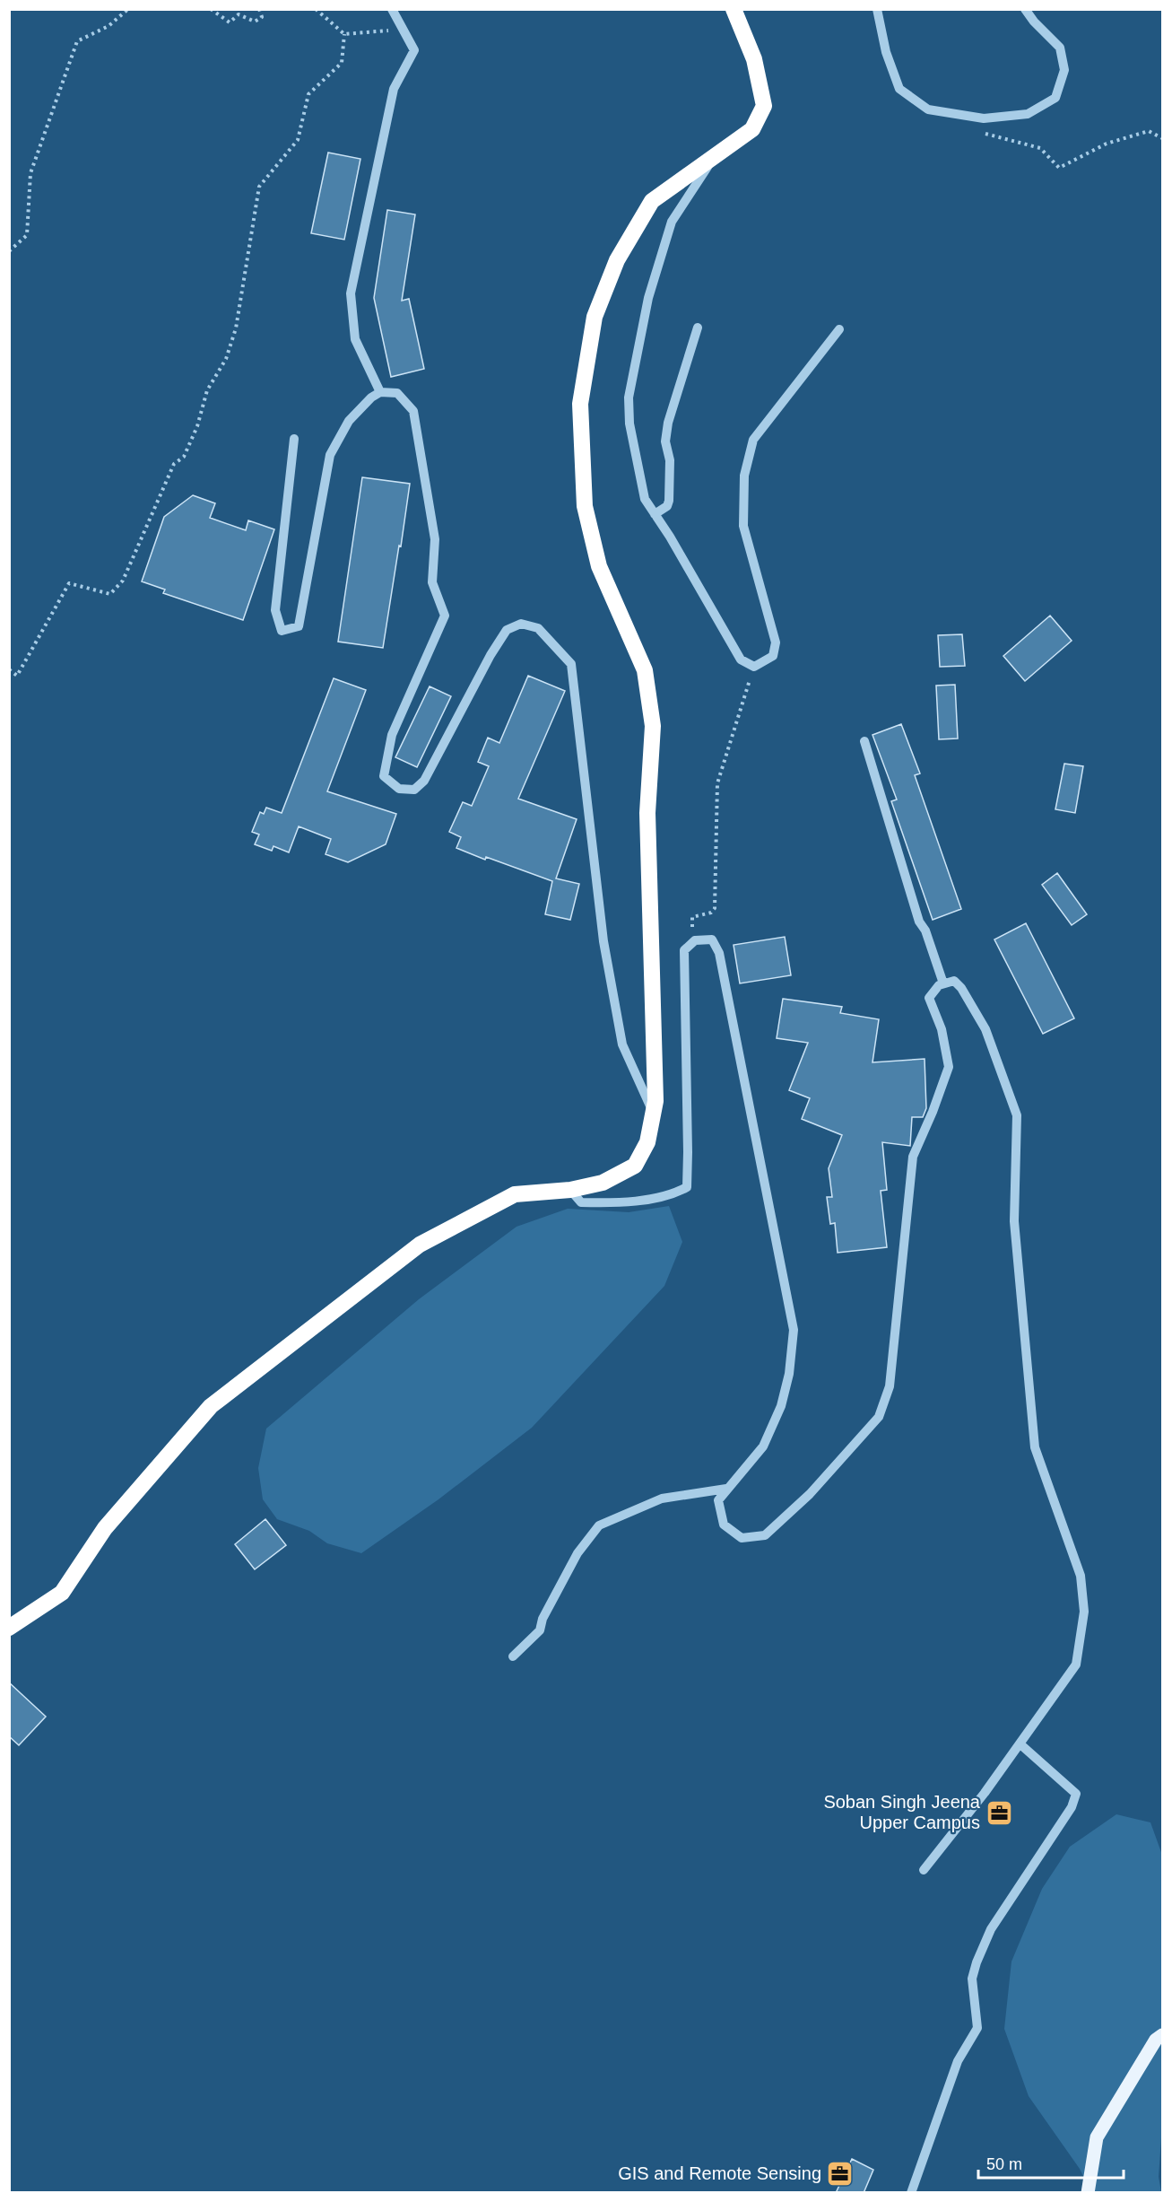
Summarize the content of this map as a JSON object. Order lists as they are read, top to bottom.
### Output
{
  "places": {
    "office": ["Soban Singh Jeena Upper Campus", "GIS and Remote Sensing"]
  },
  "scale_bar": "50 m"
}
